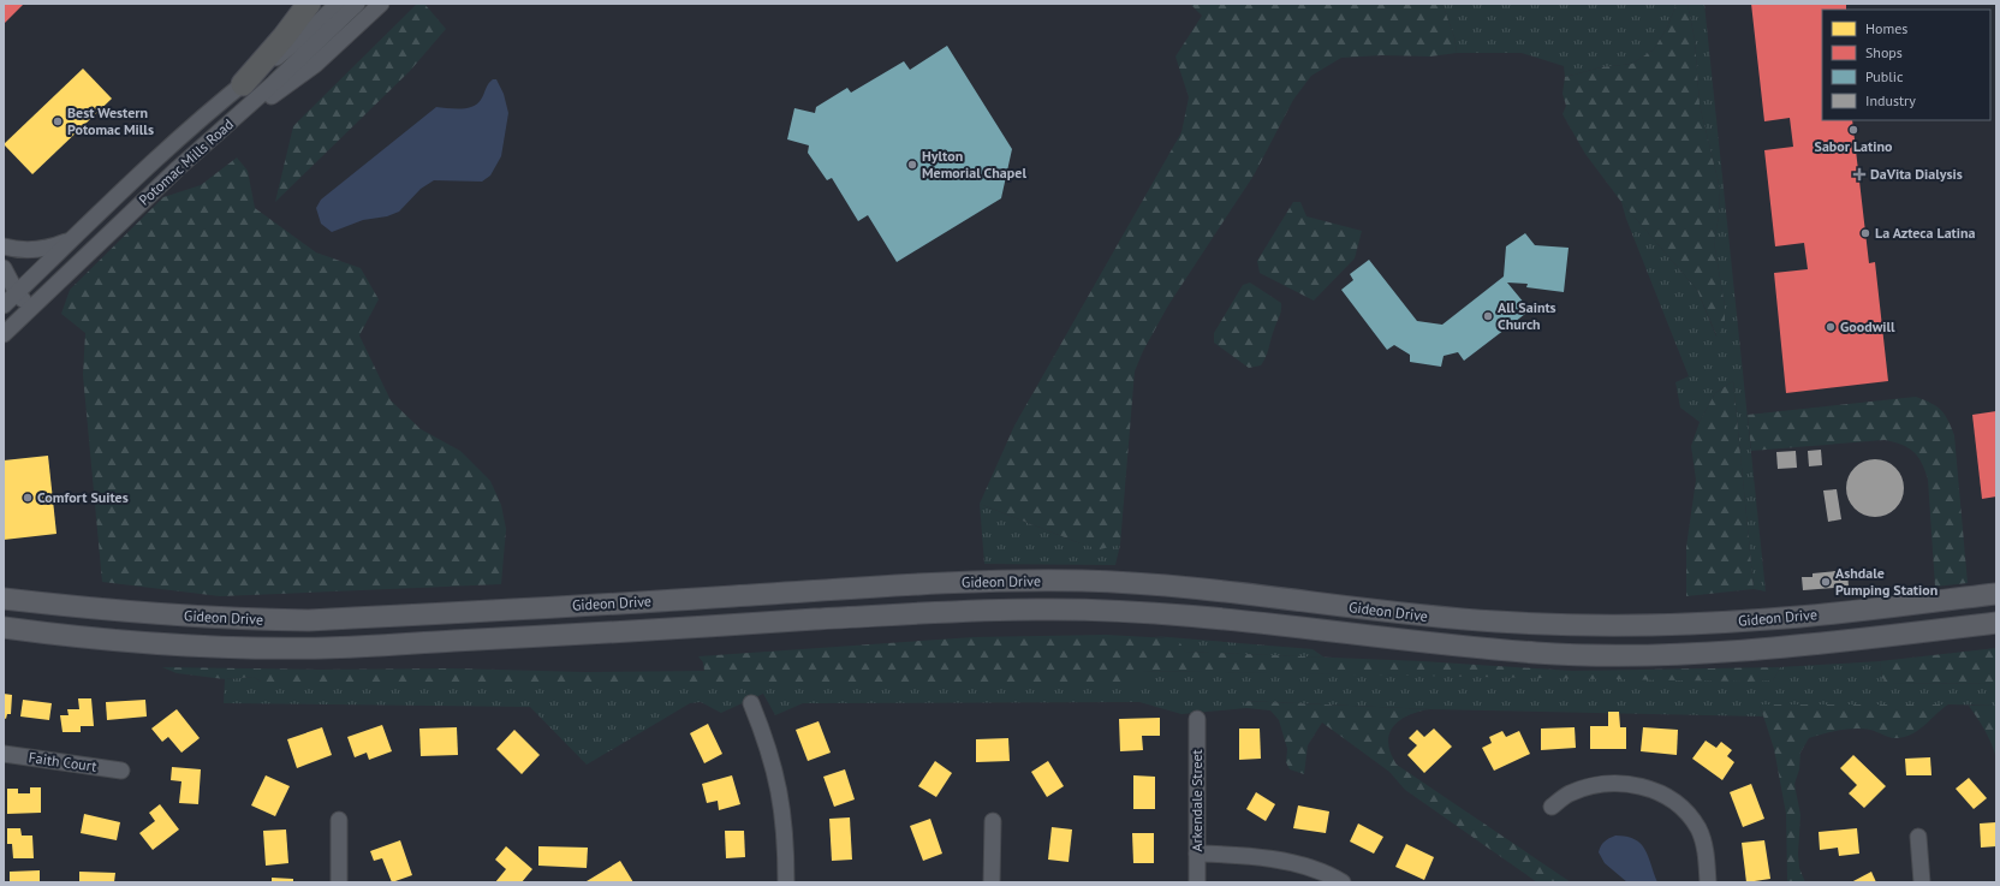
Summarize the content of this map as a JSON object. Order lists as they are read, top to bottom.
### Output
{
  "streets": {
    "main road": ["Gideon Drive"],
    "street": ["Potomac Mills Road", "Faith Court", "Arkendale Street"]
  },
  "places": {
    "other": [
      "Best Western Potomac Mills",
      "Sabor Latino",
      "Hylton Memorial Chapel",
      "La Azteca Latina",
      "All Saints Church",
      "Goodwill",
      "Comfort Suites",
      "Ashdale Pumping Station"
    ],
    "health": ["DaVita Dialysis"]
  },
  "legend": [
    "Homes",
    "Shops",
    "Public",
    "Industry"
  ]
}
